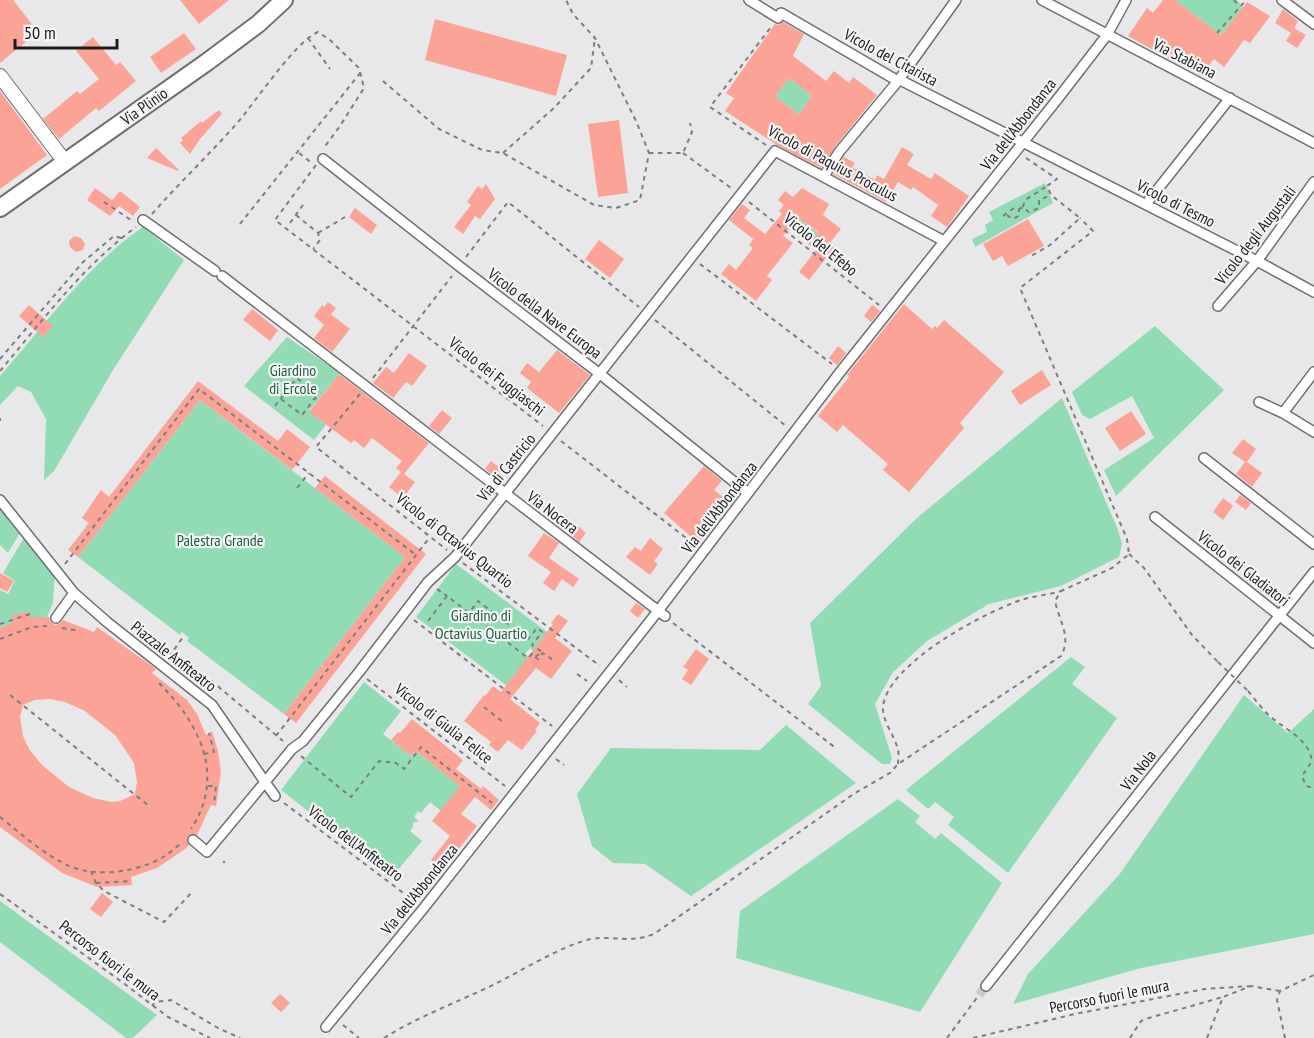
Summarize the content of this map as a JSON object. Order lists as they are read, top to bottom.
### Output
{
  "streets": {
    "street": [
      "Vicolo del Citarista",
      "Via Stabiana",
      "Via Plinio",
      "Via dell'Abbondanza",
      "Vicolo di Paquius Proculus",
      "Vicolo di Tesmo",
      "Vicolo degli Augustali",
      "Vicolo della Nave Europa",
      "Via di Castricio",
      "Via Nocera",
      "Vicolo dei Gladiatori",
      "Piazzale Anfiteatro",
      "Via Nola"
    ],
    "path": [
      "Vicolo del Efebo",
      "Vicolo dei Fuggiaschi",
      "Vicolo di Octavius Quartio",
      "Vicolo di Giulia Felice",
      "Vicolo dell'Anfiteatro",
      "Percorso fuori le mura"
    ]
  },
  "crossings": [
    ["Vicolo del Citarista", "Via dell'Abbondanza"],
    ["Vicolo del Citarista", "Vicolo di Paquius Proculus"],
    ["Vicolo del Citarista", "Vicolo di Tesmo"],
    ["Via Stabiana", "Via dell'Abbondanza"],
    ["Via dell'Abbondanza", "Vicolo di Paquius Proculus"],
    ["Via dell'Abbondanza", "Vicolo di Tesmo"],
    ["Via dell'Abbondanza", "Vicolo del Efebo"],
    ["Via dell'Abbondanza", "Vicolo della Nave Europa"],
    ["Via dell'Abbondanza", "Vicolo dei Fuggiaschi"],
    ["Via dell'Abbondanza", "Via Nocera"],
    ["Via dell'Abbondanza", "Vicolo di Octavius Quartio"],
    ["Via dell'Abbondanza", "Vicolo dell'Anfiteatro"],
    ["Vicolo di Paquius Proculus", "Via di Castricio"],
    ["Vicolo di Tesmo", "Vicolo degli Augustali"],
    ["Vicolo del Efebo", "Via di Castricio"],
    ["Vicolo della Nave Europa", "Via di Castricio"],
    ["Vicolo dei Fuggiaschi", "Via di Castricio"],
    ["Via di Castricio", "Via Nocera"],
    ["Via di Castricio", "Vicolo di Octavius Quartio"],
    ["Via di Castricio", "Piazzale Anfiteatro"],
    ["Vicolo dei Gladiatori", "Via Nola"]
  ],
  "parks": ["Giardino di Ercole", "Palestra Grande", "Giardino di Octavius Quartio"],
  "scale_bar": "50 m"
}
